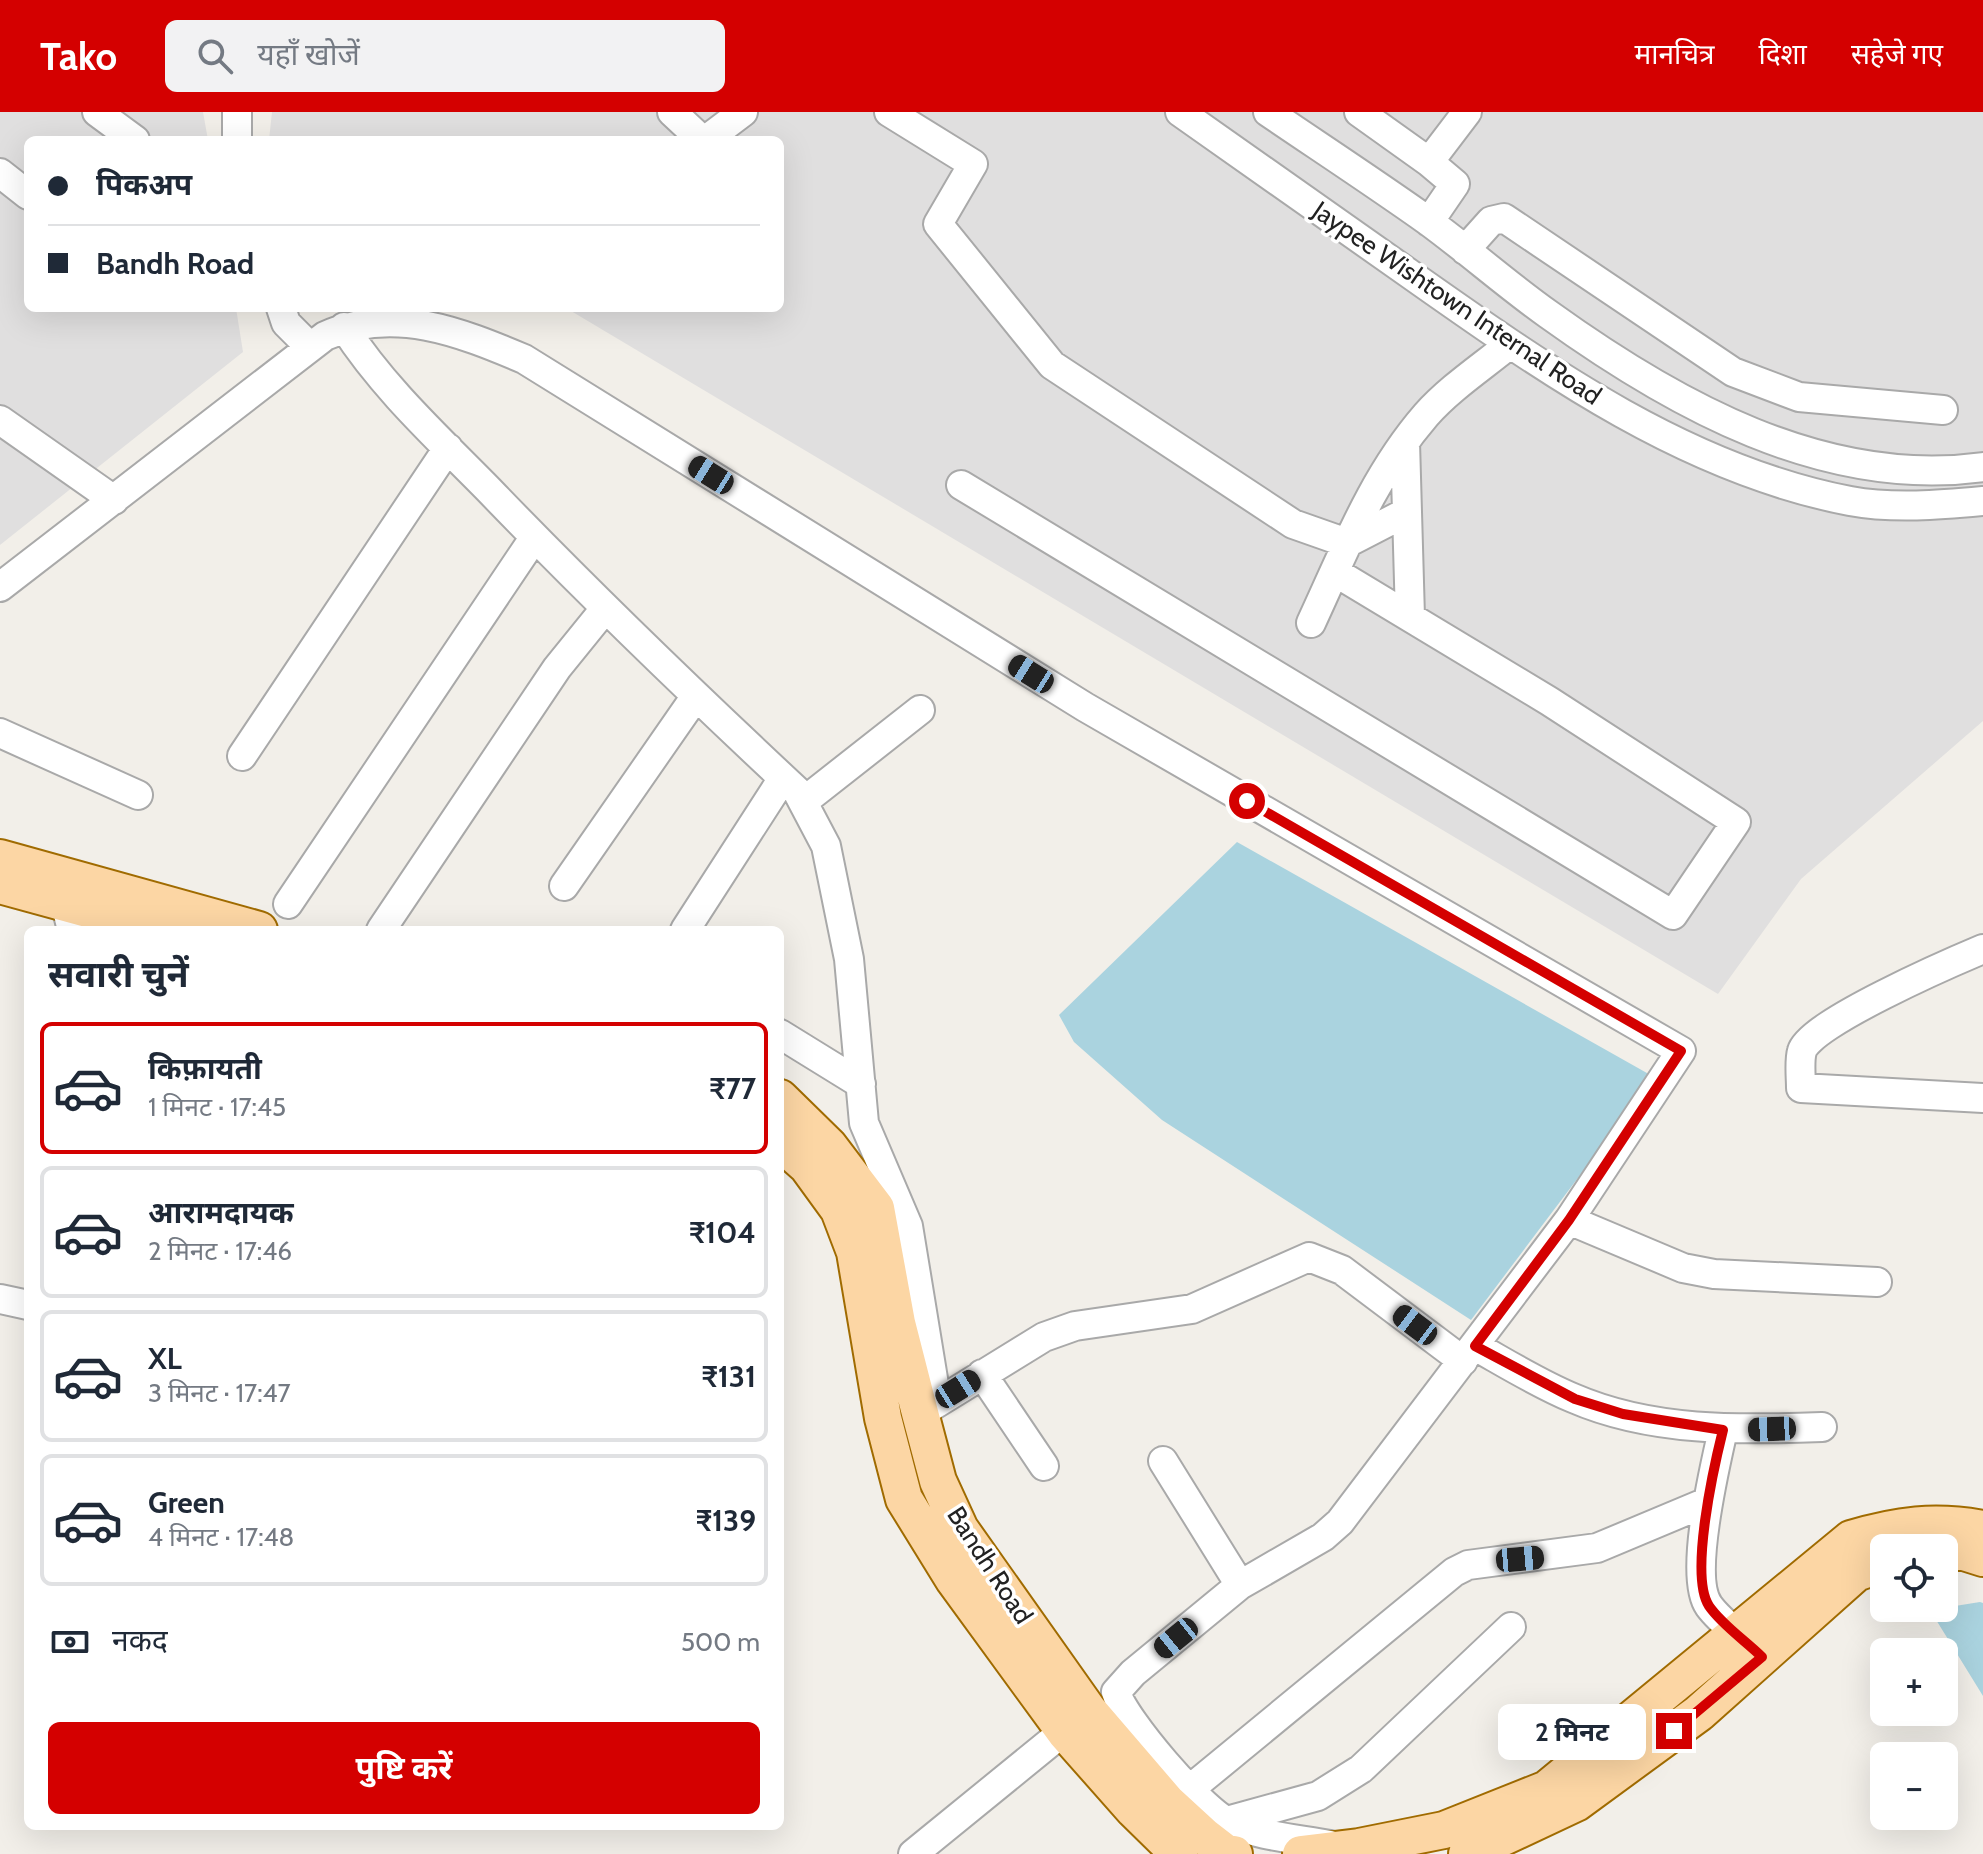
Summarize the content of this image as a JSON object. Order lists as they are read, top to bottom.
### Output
{
  "streets": {
    "main road": ["Bandh Road"],
    "street": ["Jaypee Wishtown Internal Road"]
  },
  "page": {
    "header": "Tako",
    "search": "यहाँ खोजें",
    "nav": ["मानचित्र", "दिशा", "सहेजे गए"],
    "banner": ["पिकअप", "Bandh Road"],
    "heading": "सवारी चुनें",
    "list": [
      {
        "name": "किफ़ायती",
        "note": "1 मिनट · 17:45",
        "value": "₹77"
      },
      {
        "name": "आरामदायक",
        "note": "2 मिनट · 17:46",
        "value": "₹104"
      },
      {
        "name": "XL",
        "note": "3 मिनट · 17:47",
        "value": "₹131"
      },
      {
        "name": "Green",
        "note": "4 मिनट · 17:48",
        "value": "₹139"
      }
    ],
    "map_buttons": ["+", "−"],
    "pay": ["नकद", "500 m"],
    "bubble": "2 मिनट",
    "buttons": "पुष्टि करें"
  }
}
